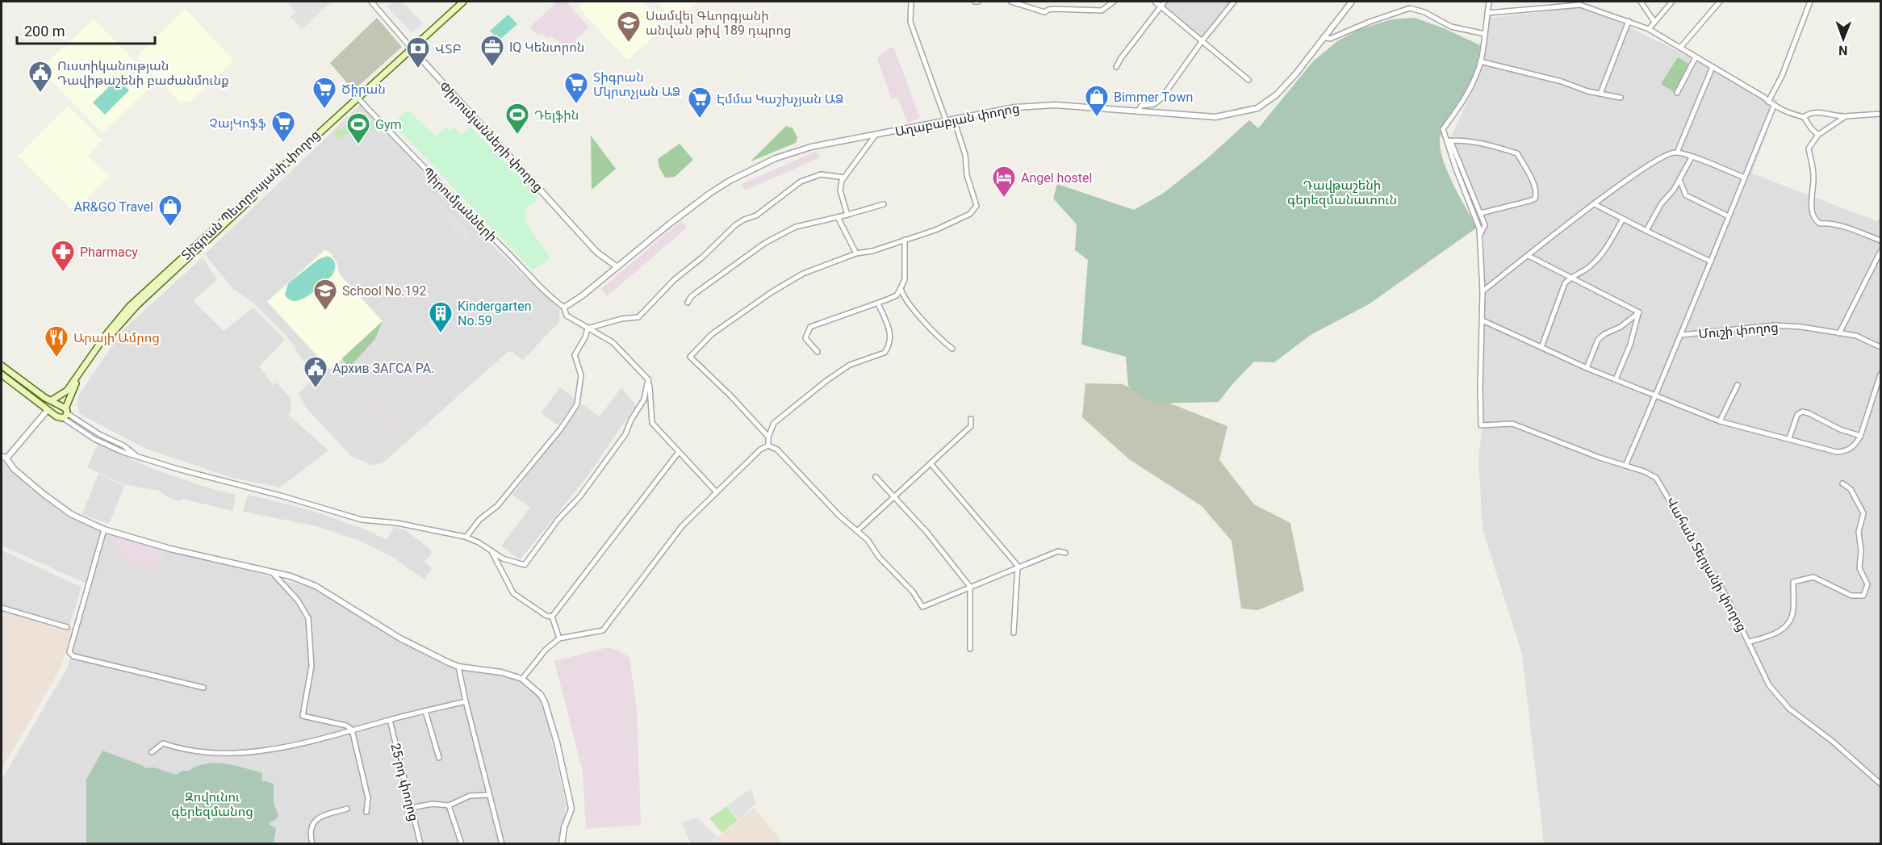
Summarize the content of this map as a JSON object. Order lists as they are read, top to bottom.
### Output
{
  "streets": {
    "main road": ["Տիգրան Պետրոսյանի փողոց"],
    "street": [
      "Աղաբաբյան փողոց",
      "Փիրումյանների փողոց",
      "Պիրումյանների",
      "Մուշի փողոց",
      "Վահան Տերյանի փողոց",
      "25-րդ փողոց"
    ]
  },
  "crossings": [
    ["Աղաբաբյան փողոց", "Փիրումյանների փողոց"],
    ["Աղաբաբյան փողոց", "Պիրումյանների"],
    ["Փիրումյանների փողոց", "Տիգրան Պետրոսյանի փողոց"],
    ["Տիգրան Պետրոսյանի փողոց", "Պիրումյանների"]
  ],
  "parks": ["Դավթաշենի գերեզմանատուն", "Զովունու գերեզմանոց"],
  "places": {
    "school or university": ["Սամվել Գևորգյանի անվան թիվ 189 դպրոց", "School No.192"],
    "office": ["IQ Կենտրոն"],
    "bank": ["ՎՏԲ"],
    "public building": ["Ուստիկանության Դավիթաշենի բաժանմունք", "Архив ЗАГСА РА."],
    "supermarket": [
      "Տիգրան Մկրտչյան ԱՁ",
      "Ծիրան",
      "Էմմա Կաշխչյան ԱՁ",
      "ՉայԿոֆֆ"
    ],
    "shop": ["Bimmer Town", "AR&GO Travel"],
    "sports": ["Դելֆին", "Gym"],
    "hotel": ["Angel hostel"],
    "pharmacy": ["Pharmacy"],
    "building": ["Kindergarten No.59"],
    "restaurant": ["Արայի Ամրոց"]
  },
  "scale_bar": "200 m",
  "north": "bottom"
}
